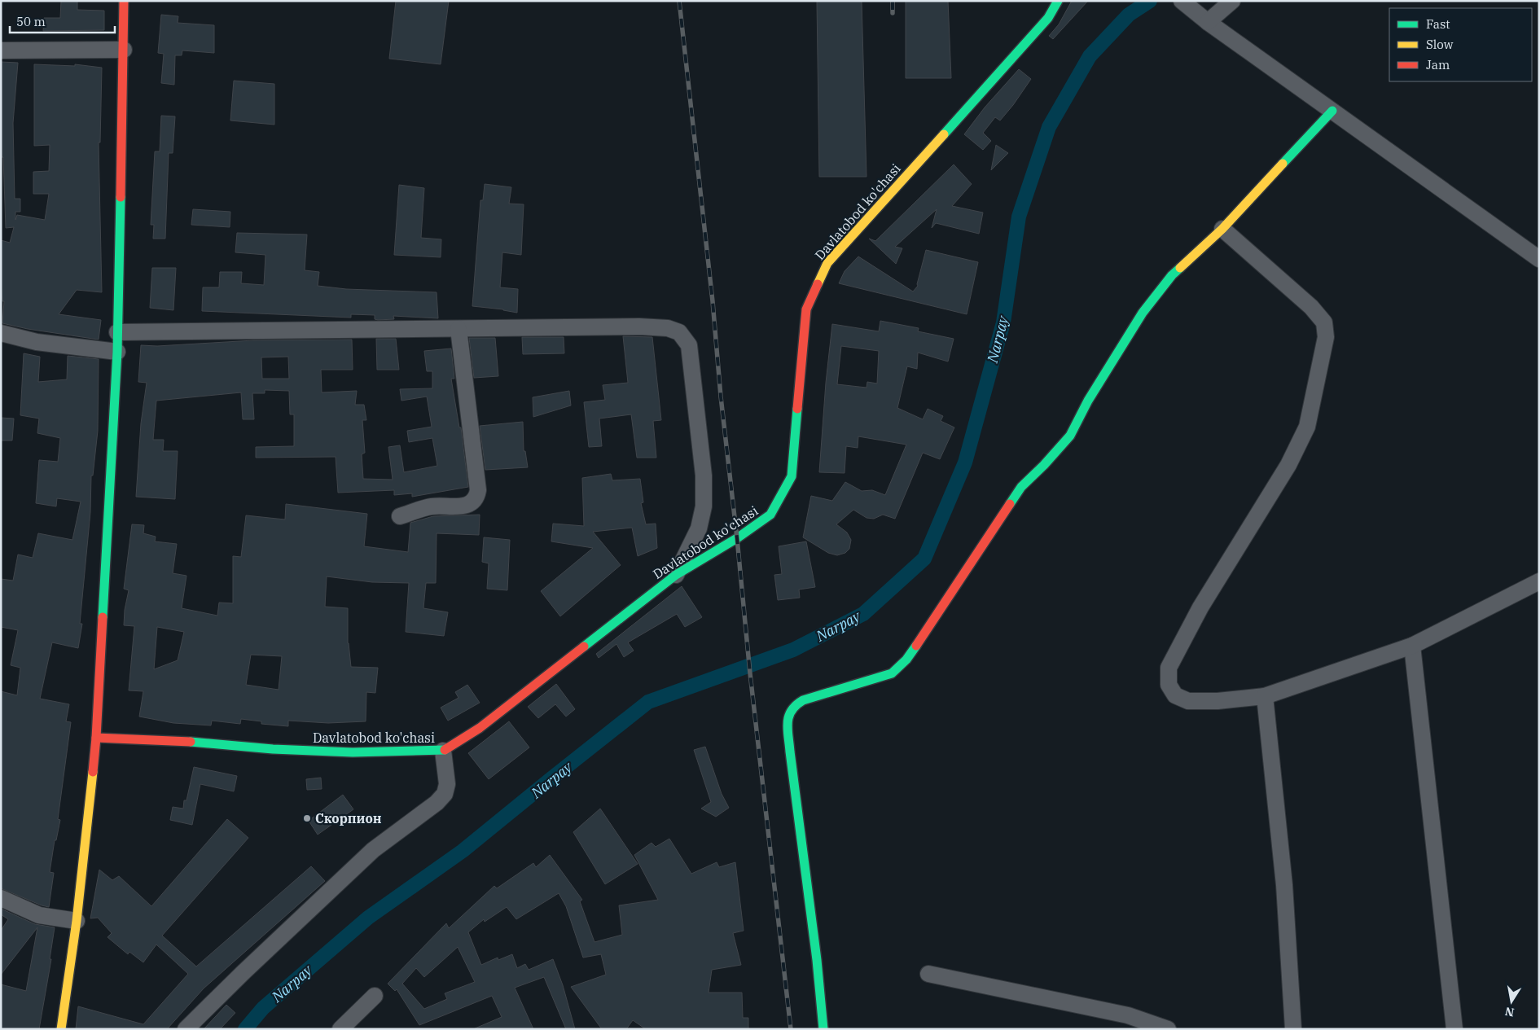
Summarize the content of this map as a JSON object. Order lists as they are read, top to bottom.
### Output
{
  "streets": {
    "street": ["Davlatobod ko'chasi"]
  },
  "water": ["Narpay"],
  "places": ["Скорпион"],
  "legend": ["Fast", "Slow", "Jam"],
  "scale_bar": "50 m",
  "north": "bottom"
}
